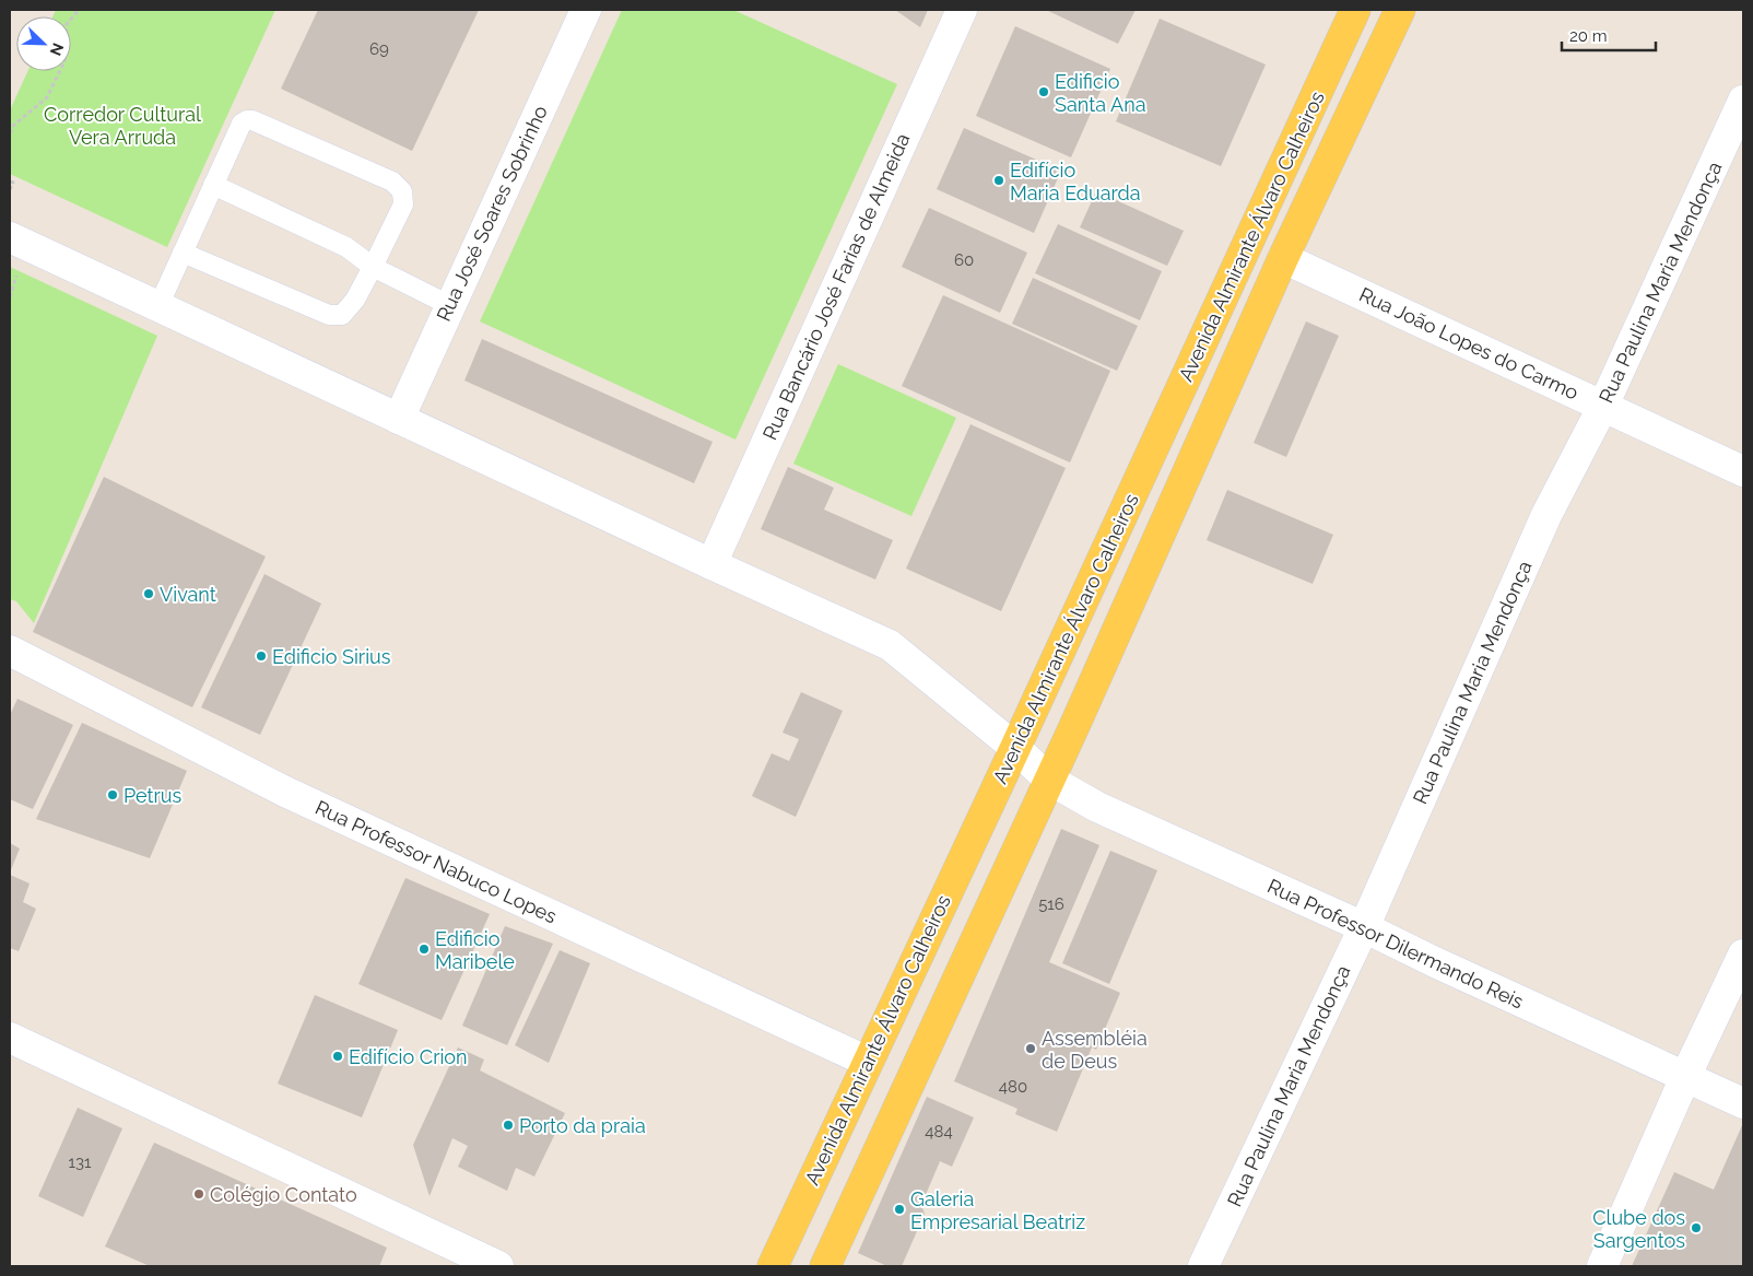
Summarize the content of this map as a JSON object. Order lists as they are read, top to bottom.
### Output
{
  "streets": {
    "main road": ["Avenida Almirante Álvaro Calheiros"],
    "street": [
      "Rua José Soares Sobrinho",
      "Rua Paulina Maria Mendonça",
      "Rua Bancário José Farias de Almeida",
      "Rua João Lopes do Carmo",
      "Rua Professor Nabuco Lopes",
      "Rua Professor Dilermando Reis"
    ]
  },
  "crossings": [
    ["Rua José Soares Sobrinho", "Rua Professor Dilermando Reis"],
    ["Avenida Almirante Álvaro Calheiros", "Rua João Lopes do Carmo"],
    ["Avenida Almirante Álvaro Calheiros", "Rua Professor Nabuco Lopes"],
    ["Avenida Almirante Álvaro Calheiros", "Rua Professor Dilermando Reis"],
    ["Rua Paulina Maria Mendonça", "Rua João Lopes do Carmo"],
    ["Rua Paulina Maria Mendonça", "Rua Professor Dilermando Reis"],
    ["Rua Bancário José Farias de Almeida", "Rua Professor Dilermando Reis"]
  ],
  "parks": ["Corredor Cultural Vera Arruda"],
  "places": [
    "Edificio Santa Ana",
    "Edifício Maria Eduarda",
    "Vivant",
    "Edificio Sirius",
    "Petrus",
    "Edificio Maribele",
    "Assembléia de Deus",
    "Edifício Crion",
    "Porto da praia",
    "Colégio Contato",
    "Galeria Empresarial Beatriz",
    "Clube dos Sargentos"
  ],
  "house_numbers": [
    "69",
    "60",
    "516",
    "480",
    "484",
    "131"
  ],
  "scale_bar": "20 m",
  "north": "bottom right"
}
